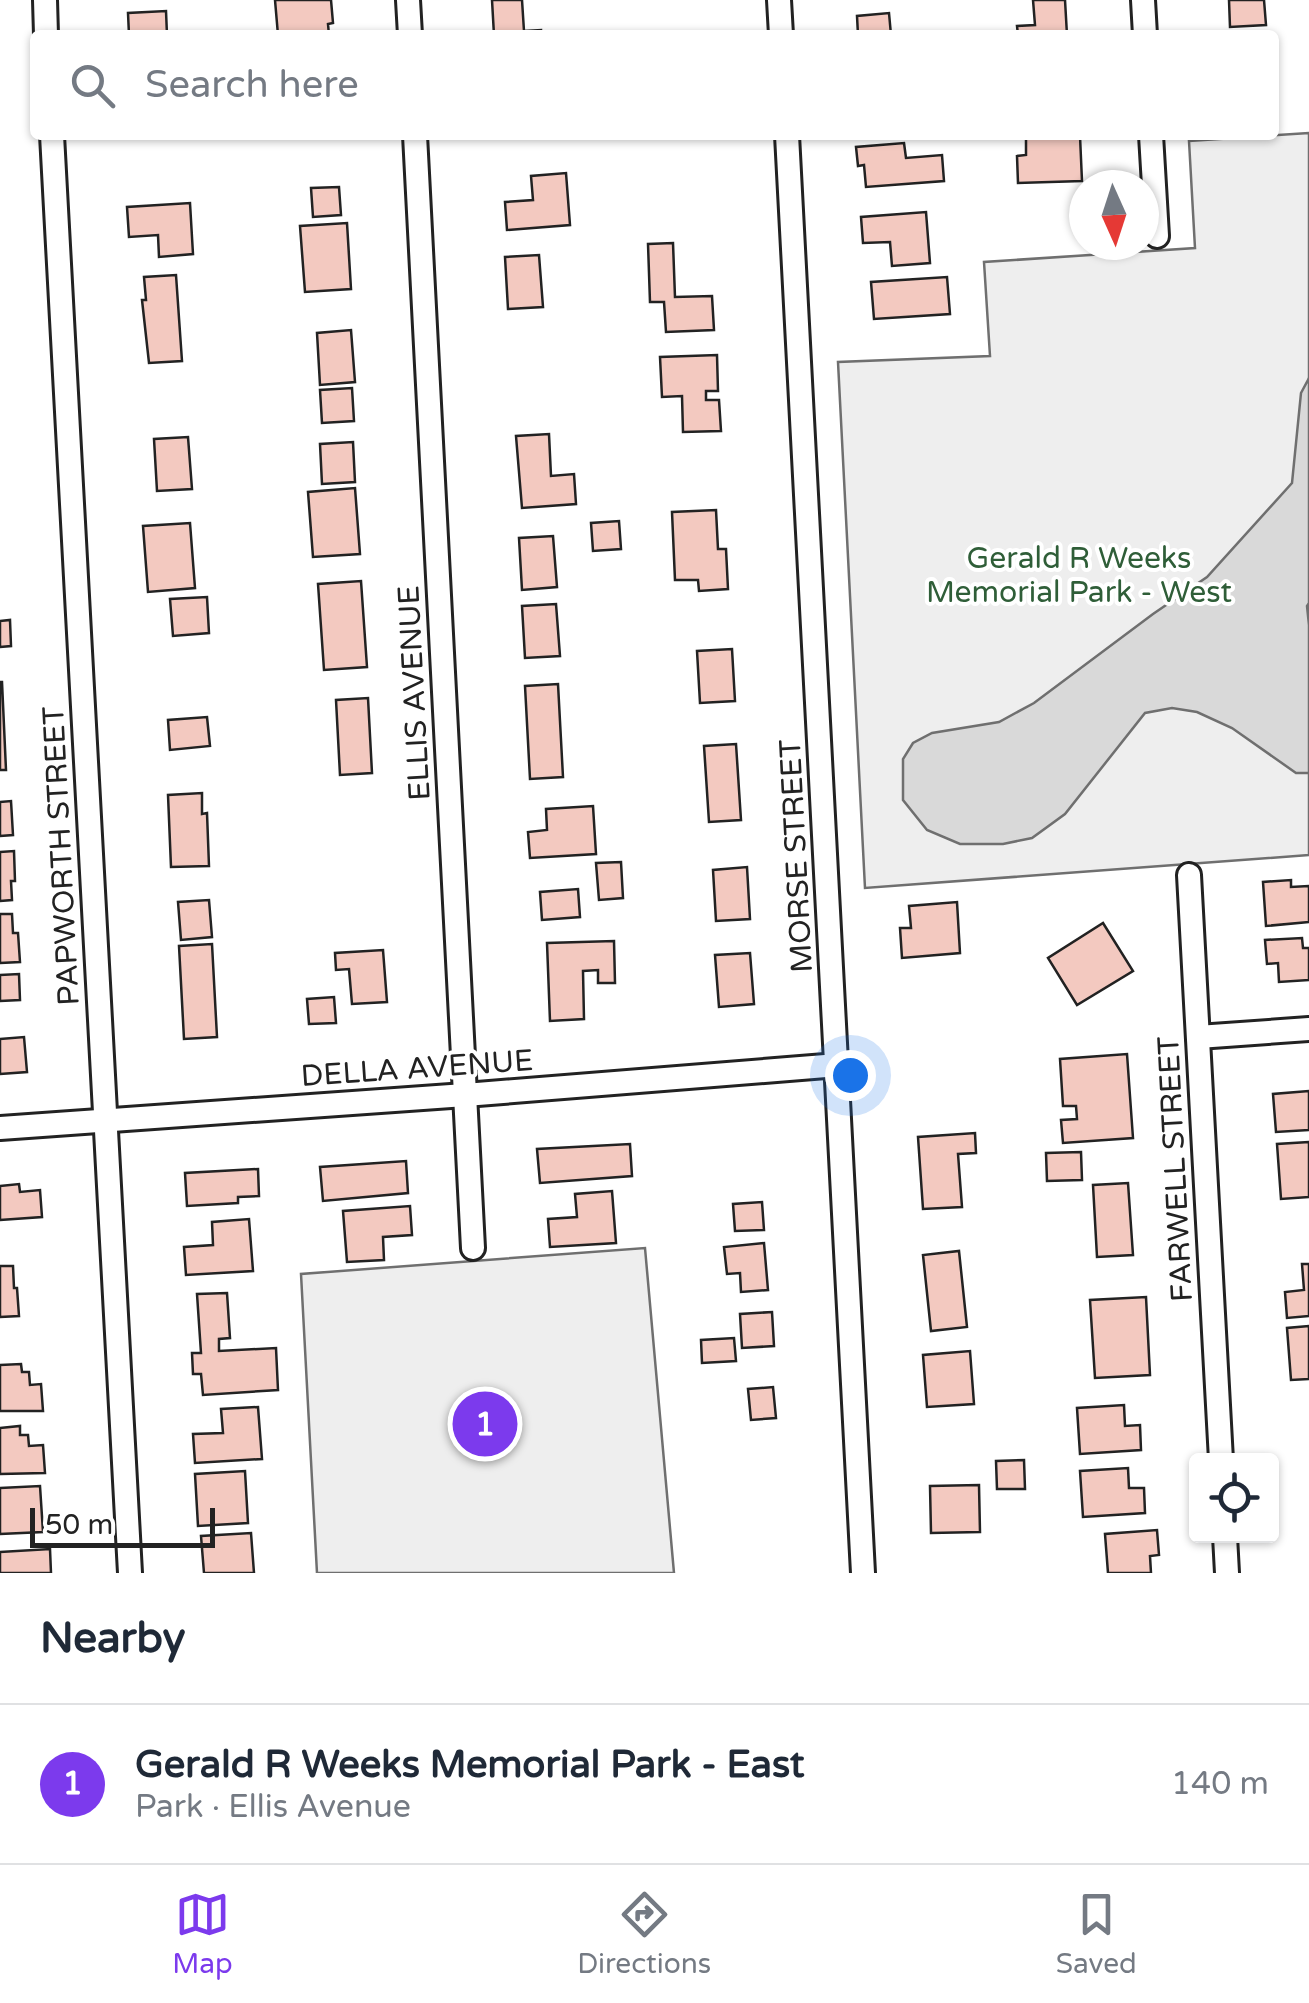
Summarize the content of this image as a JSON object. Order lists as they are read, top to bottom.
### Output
{
  "streets": {
    "street": [
      "ELLIS AVENUE",
      "PAPWORTH STREET",
      "MORSE STREET",
      "DELLA AVENUE",
      "FARWELL STREET"
    ]
  },
  "crossings": [
    ["ELLIS AVENUE", "DELLA AVENUE"],
    ["PAPWORTH STREET", "DELLA AVENUE"],
    ["MORSE STREET", "DELLA AVENUE"]
  ],
  "parks": ["Gerald R Weeks Memorial Park - West"],
  "scale_bar": "50 m",
  "north": "bottom",
  "page": {
    "search": "Search here",
    "pins": "1",
    "scale": "50 m",
    "heading": "Nearby",
    "list": [
      {
        "mark": "1",
        "name": "Gerald R Weeks Memorial Park - East",
        "note": "Park · Ellis Avenue",
        "value": "140 m"
      }
    ],
    "nav": ["Map", "Directions", "Saved"]
  }
}
